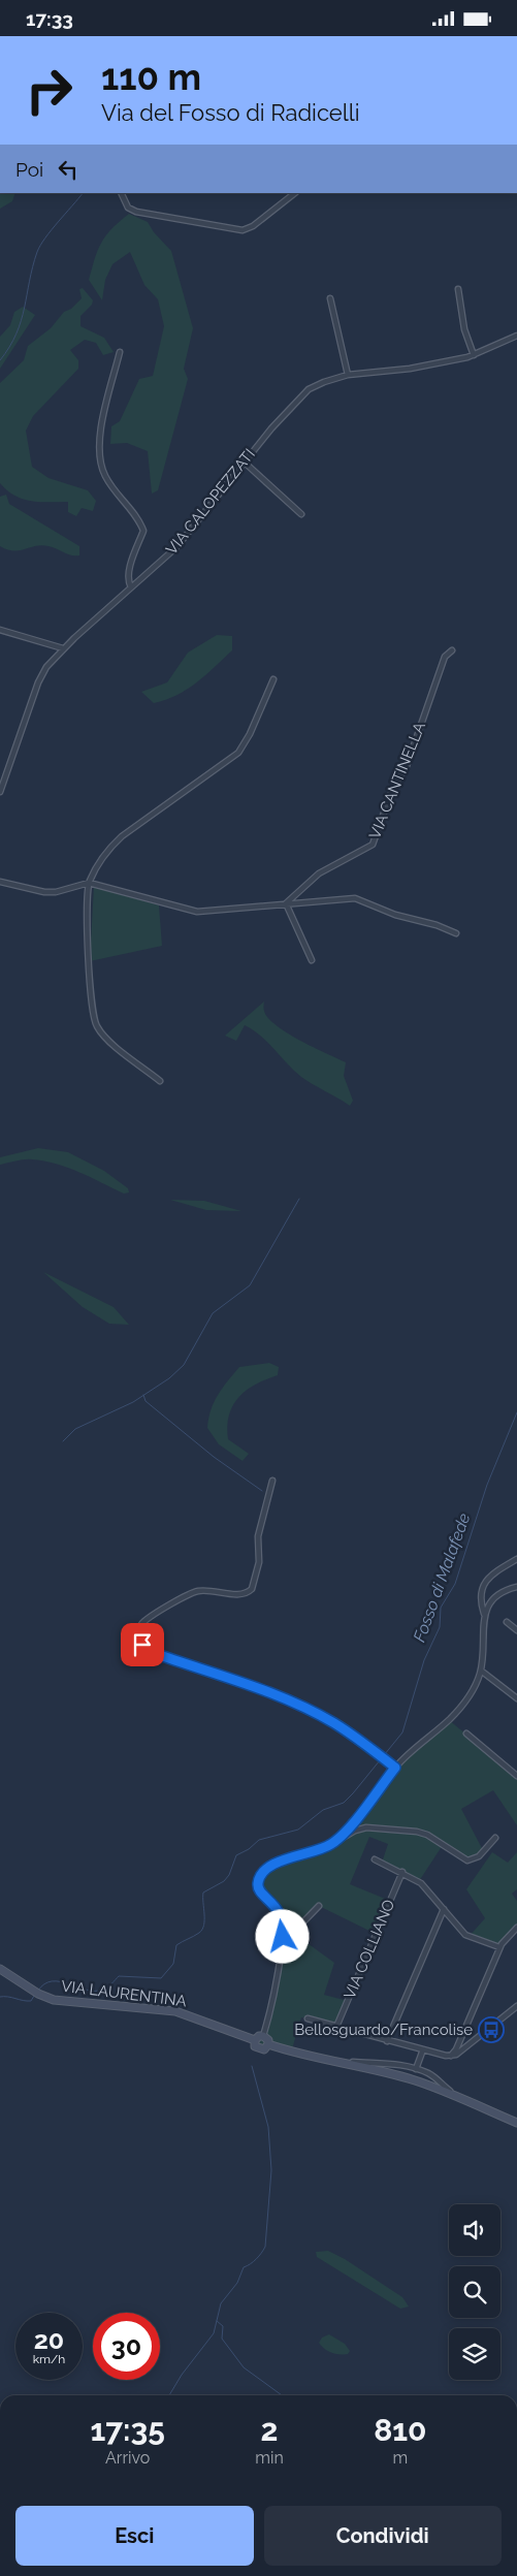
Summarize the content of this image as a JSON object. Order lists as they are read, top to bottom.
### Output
{
  "streets": {
    "main road": ["VIA LAURENTINA"],
    "street": ["VIA CALOPEZZATI", "VIA CANTINELLA", "VIA COLLIANO"]
  },
  "water": ["Fosso di Malafede"],
  "places": {
    "bus stop": ["Bellosguardo/Francolise"]
  },
  "page": {
    "status": "17:33",
    "turn": ["110 m", "Via del Fosso di Radicelli"],
    "then": "Poi",
    "speed": "20 km/h",
    "limit": "30",
    "eta": [
      "17:35",
      "Arrivo",
      "2",
      "min",
      "810",
      "m"
    ],
    "buttons": ["Esci", "Condividi"]
  }
}
